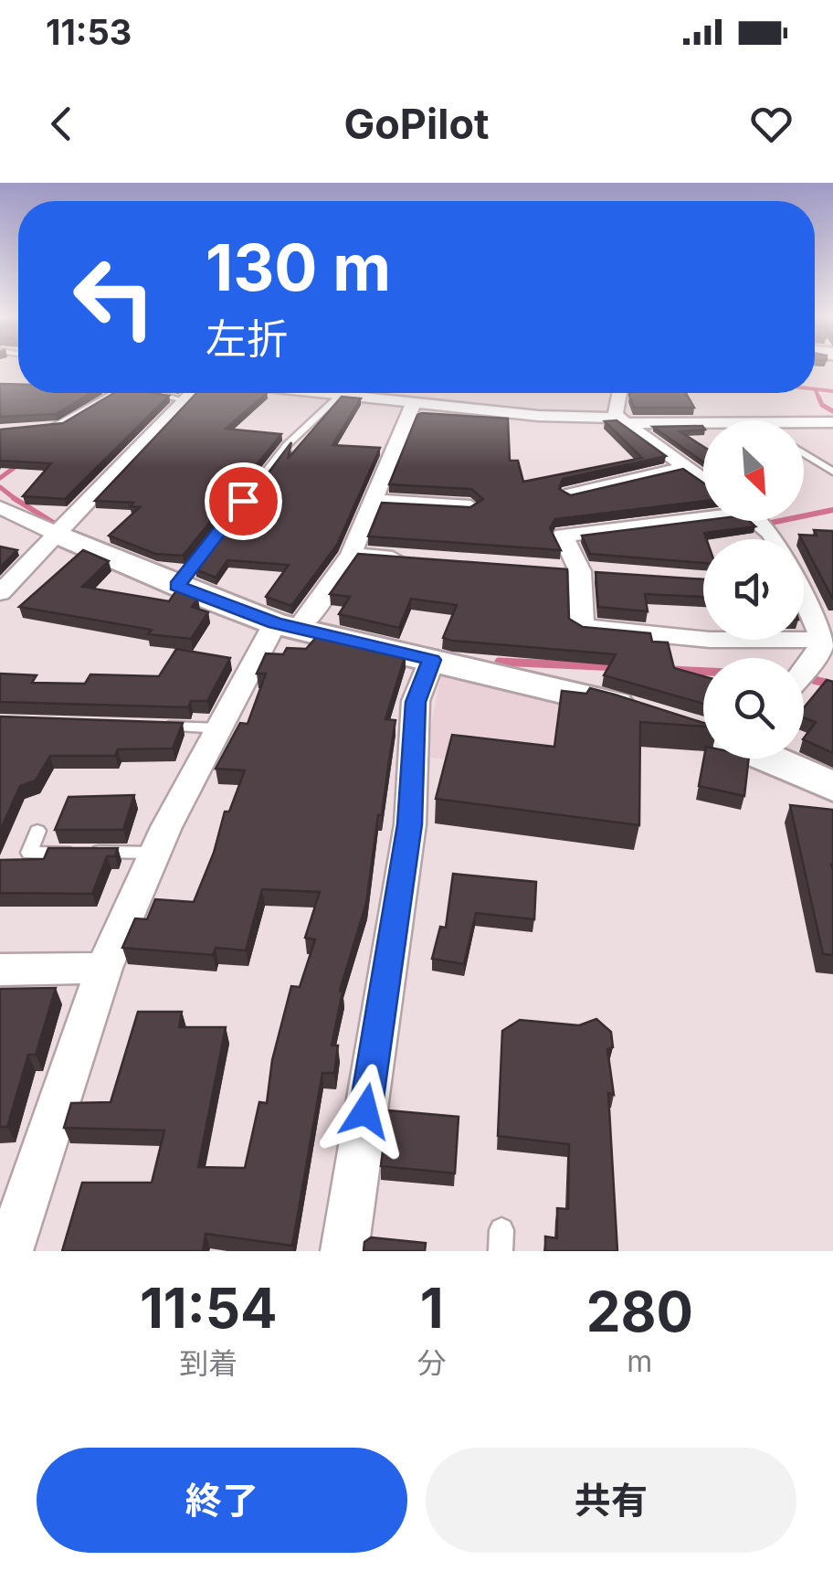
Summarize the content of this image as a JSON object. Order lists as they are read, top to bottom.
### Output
{
  "north": "bottom right",
  "page": {
    "status": "11:53",
    "header": "GoPilot",
    "turn": ["130 m", "左折"],
    "eta": [
      "11:54",
      "到着",
      "1",
      "分",
      "280",
      "m"
    ],
    "buttons": ["終了", "共有"]
  }
}
